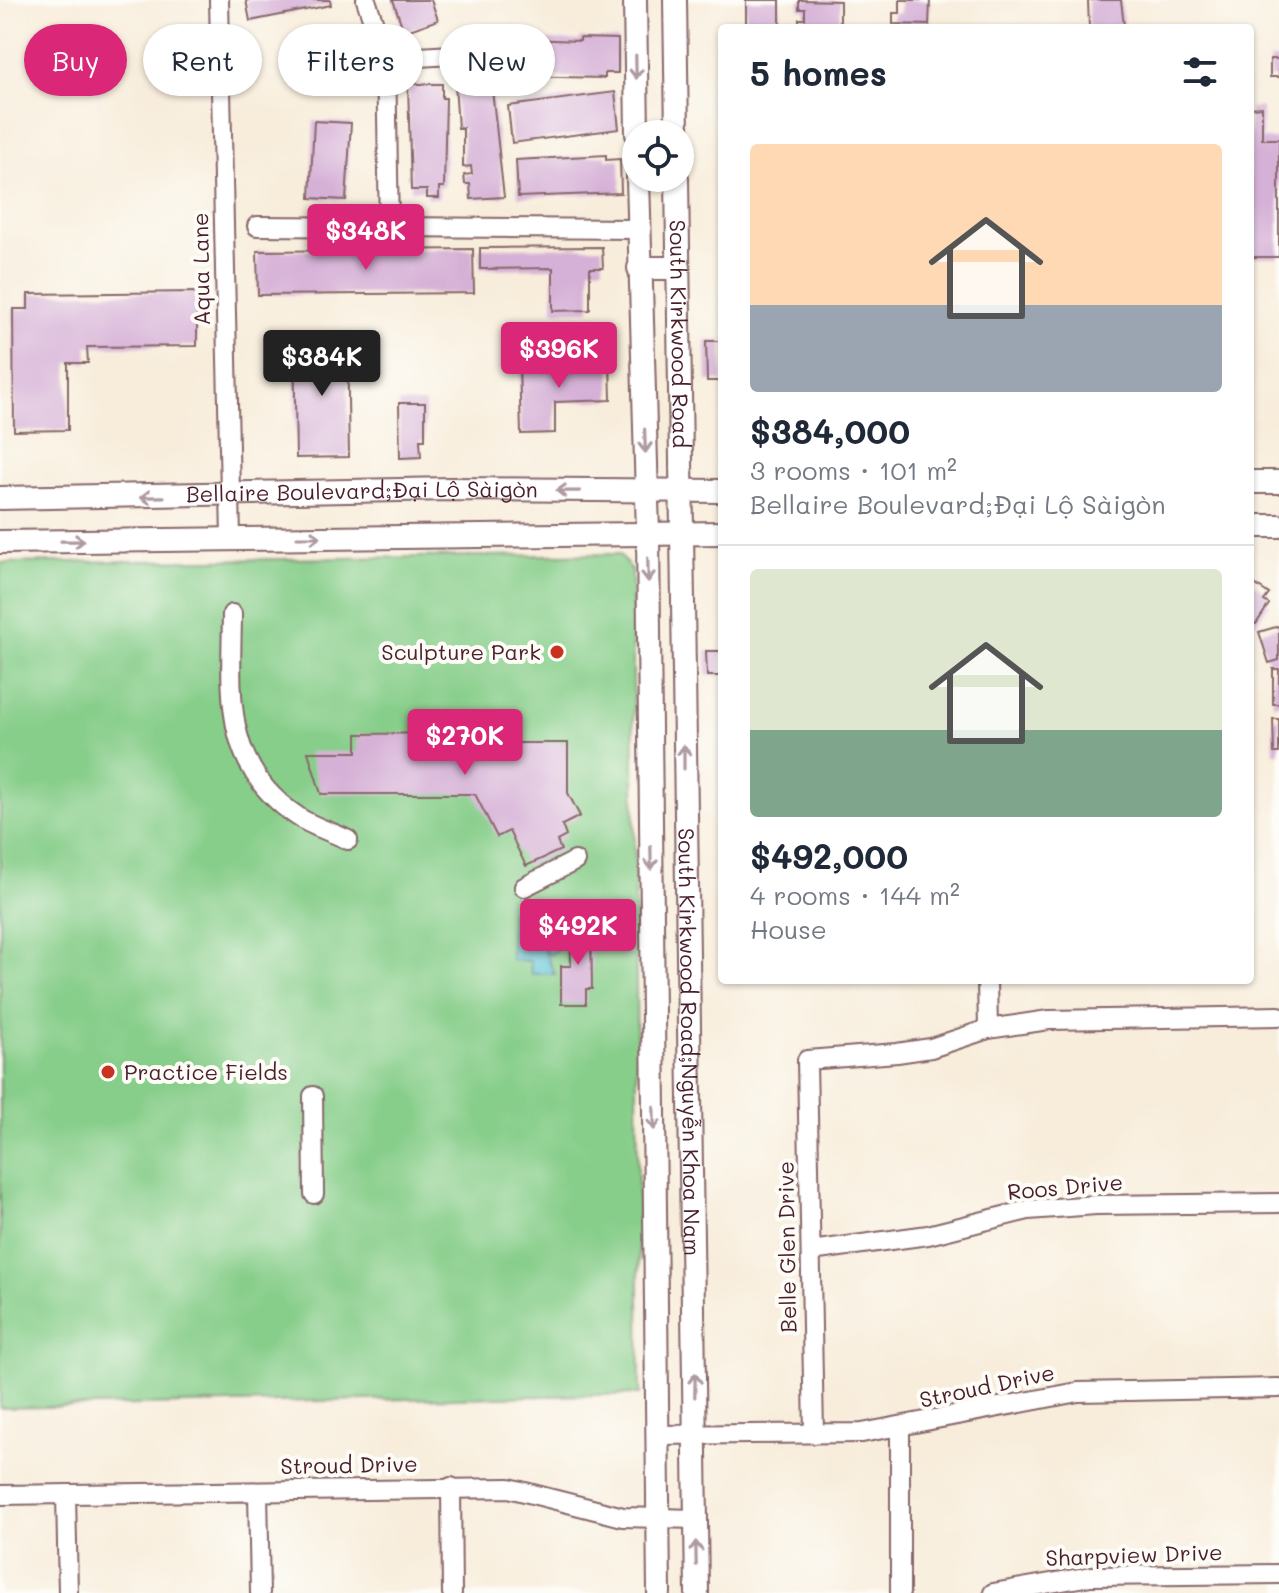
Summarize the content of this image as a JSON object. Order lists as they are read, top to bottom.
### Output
{
  "streets": {
    "main road": ["South Kirkwood Road", "Bellaire Boulevard;Đại Lộ Sàigòn", "South Kirkwood Road;Nguyễn Khoa Nam"],
    "street": [
      "Aqua Lane",
      "Roos Drive",
      "Belle Glen Drive",
      "Stroud Drive",
      "Sharpview Drive"
    ]
  },
  "crossings": [
    ["Aqua Lane", "Bellaire Boulevard;Đại Lộ Sàigòn"],
    ["South Kirkwood Road", "Bellaire Boulevard;Đại Lộ Sàigòn"],
    ["South Kirkwood Road", "South Kirkwood Road;Nguyễn Khoa Nam"],
    ["Bellaire Boulevard;Đại Lộ Sàigòn", "South Kirkwood Road;Nguyễn Khoa Nam"],
    ["South Kirkwood Road;Nguyễn Khoa Nam", "Stroud Drive"],
    ["Roos Drive", "Belle Glen Drive"],
    ["Belle Glen Drive", "Stroud Drive"]
  ],
  "places": ["Sculpture Park", "Practice Fields"],
  "page": {
    "chip": [
      "Buy",
      "Rent",
      "Filters",
      "New"
    ],
    "heading": "5 homes",
    "list": [
      {
        "name": "$384,000",
        "note": "3 rooms · 101 m² · Bellaire Boulevard;Đại Lộ Sàigòn"
      },
      {
        "name": "$492,000",
        "note": "4 rooms · 144 m² · House"
      }
    ],
    "price": [
      "$348K",
      "$396K",
      "$384K",
      "$270K",
      "$492K"
    ]
  }
}
